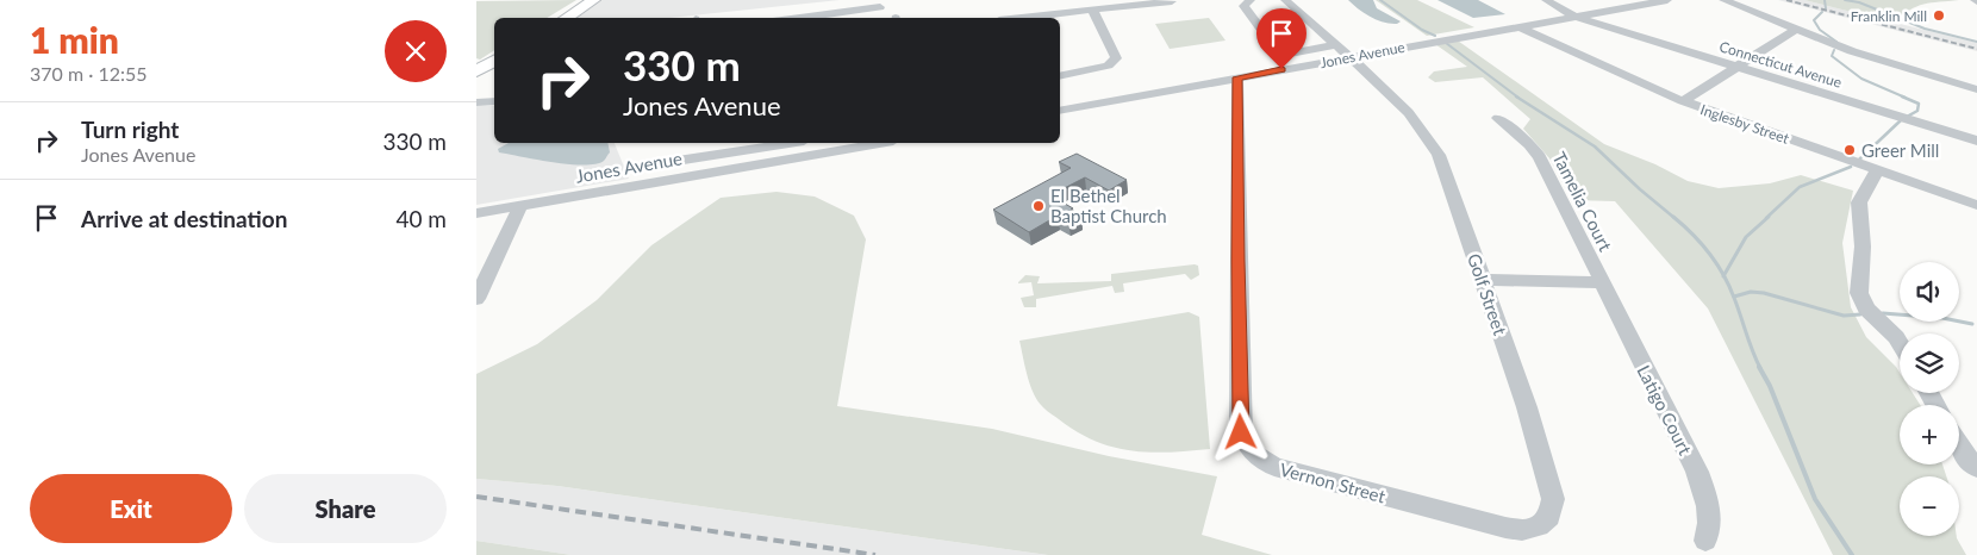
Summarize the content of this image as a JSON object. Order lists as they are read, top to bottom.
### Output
{
  "streets": {
    "street": [
      "Jones Avenue",
      "Connecticut Avenue",
      "Inglesby Street",
      "Tamelia Court",
      "Golf Street",
      "Latigo Court",
      "Vernon Street"
    ]
  },
  "crossings": [
    ["Jones Avenue", "Connecticut Avenue"],
    ["Jones Avenue", "Inglesby Street"],
    ["Jones Avenue", "Golf Street"],
    ["Jones Avenue", "Vernon Street"],
    ["Tamelia Court", "Latigo Court"],
    ["Golf Street", "Vernon Street"]
  ],
  "places": ["Franklin Mill", "Greer Mill", "El Bethel Baptist Church"],
  "page": {
    "heading": ["1 min", "370 m · 12:55"],
    "turn": ["330 m", "Jones Avenue"],
    "list": [
      {
        "name": "Turn right",
        "note": "Jones Avenue",
        "value": "330 m"
      },
      {
        "name": "Arrive at destination",
        "value": "40 m"
      }
    ],
    "map_buttons": ["+", "−"],
    "buttons": ["Exit", "Share"]
  }
}
